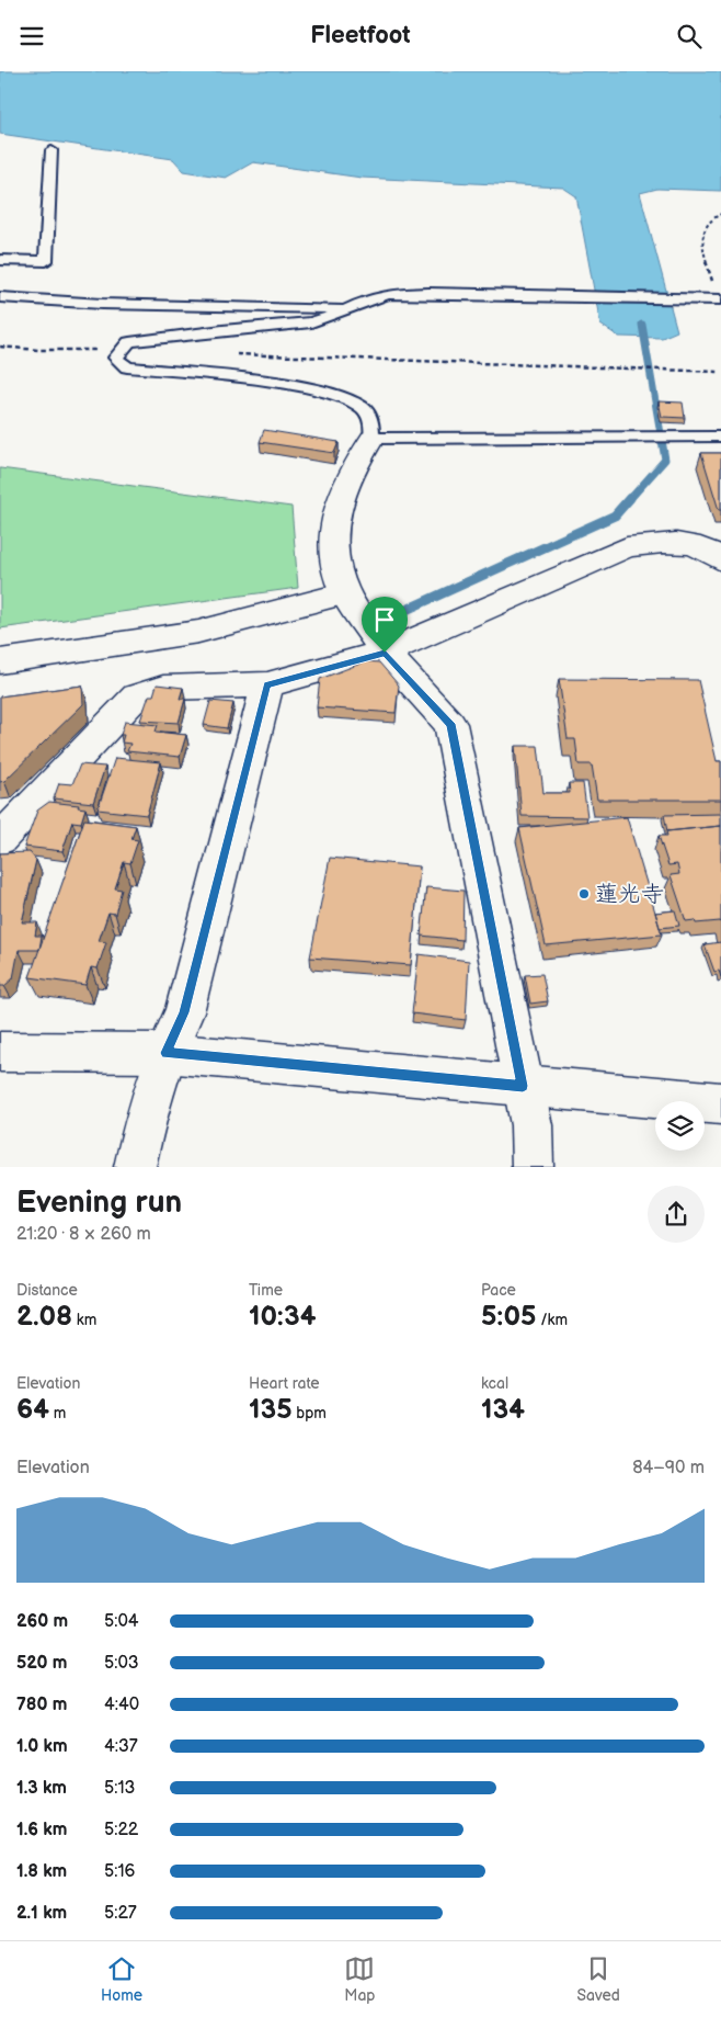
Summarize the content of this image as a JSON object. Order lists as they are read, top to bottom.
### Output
{
  "places": ["蓮光寺"],
  "page": {
    "header": "Fleetfoot",
    "heading": ["Evening run", "21:20 · 8 × 260 m"],
    "stats": [
      ["Distance", "2.08 km"],
      ["Time", "10:34"],
      ["Pace", "5:05 /km"],
      ["Elevation", "64 m"],
      ["Heart rate", "135 bpm"],
      ["kcal", "134"]
    ],
    "chart": ["Elevation", "84–90 m"],
    "list": [
      {
        "name": "260 m",
        "note": "5:04"
      },
      {
        "name": "520 m",
        "note": "5:03"
      },
      {
        "name": "780 m",
        "note": "4:40"
      },
      {
        "name": "1.0 km",
        "note": "4:37"
      },
      {
        "name": "1.3 km",
        "note": "5:13"
      },
      {
        "name": "1.6 km",
        "note": "5:22"
      },
      {
        "name": "1.8 km",
        "note": "5:16"
      },
      {
        "name": "2.1 km",
        "note": "5:27"
      }
    ],
    "tabs": ["Home", "Map", "Saved"]
  }
}
